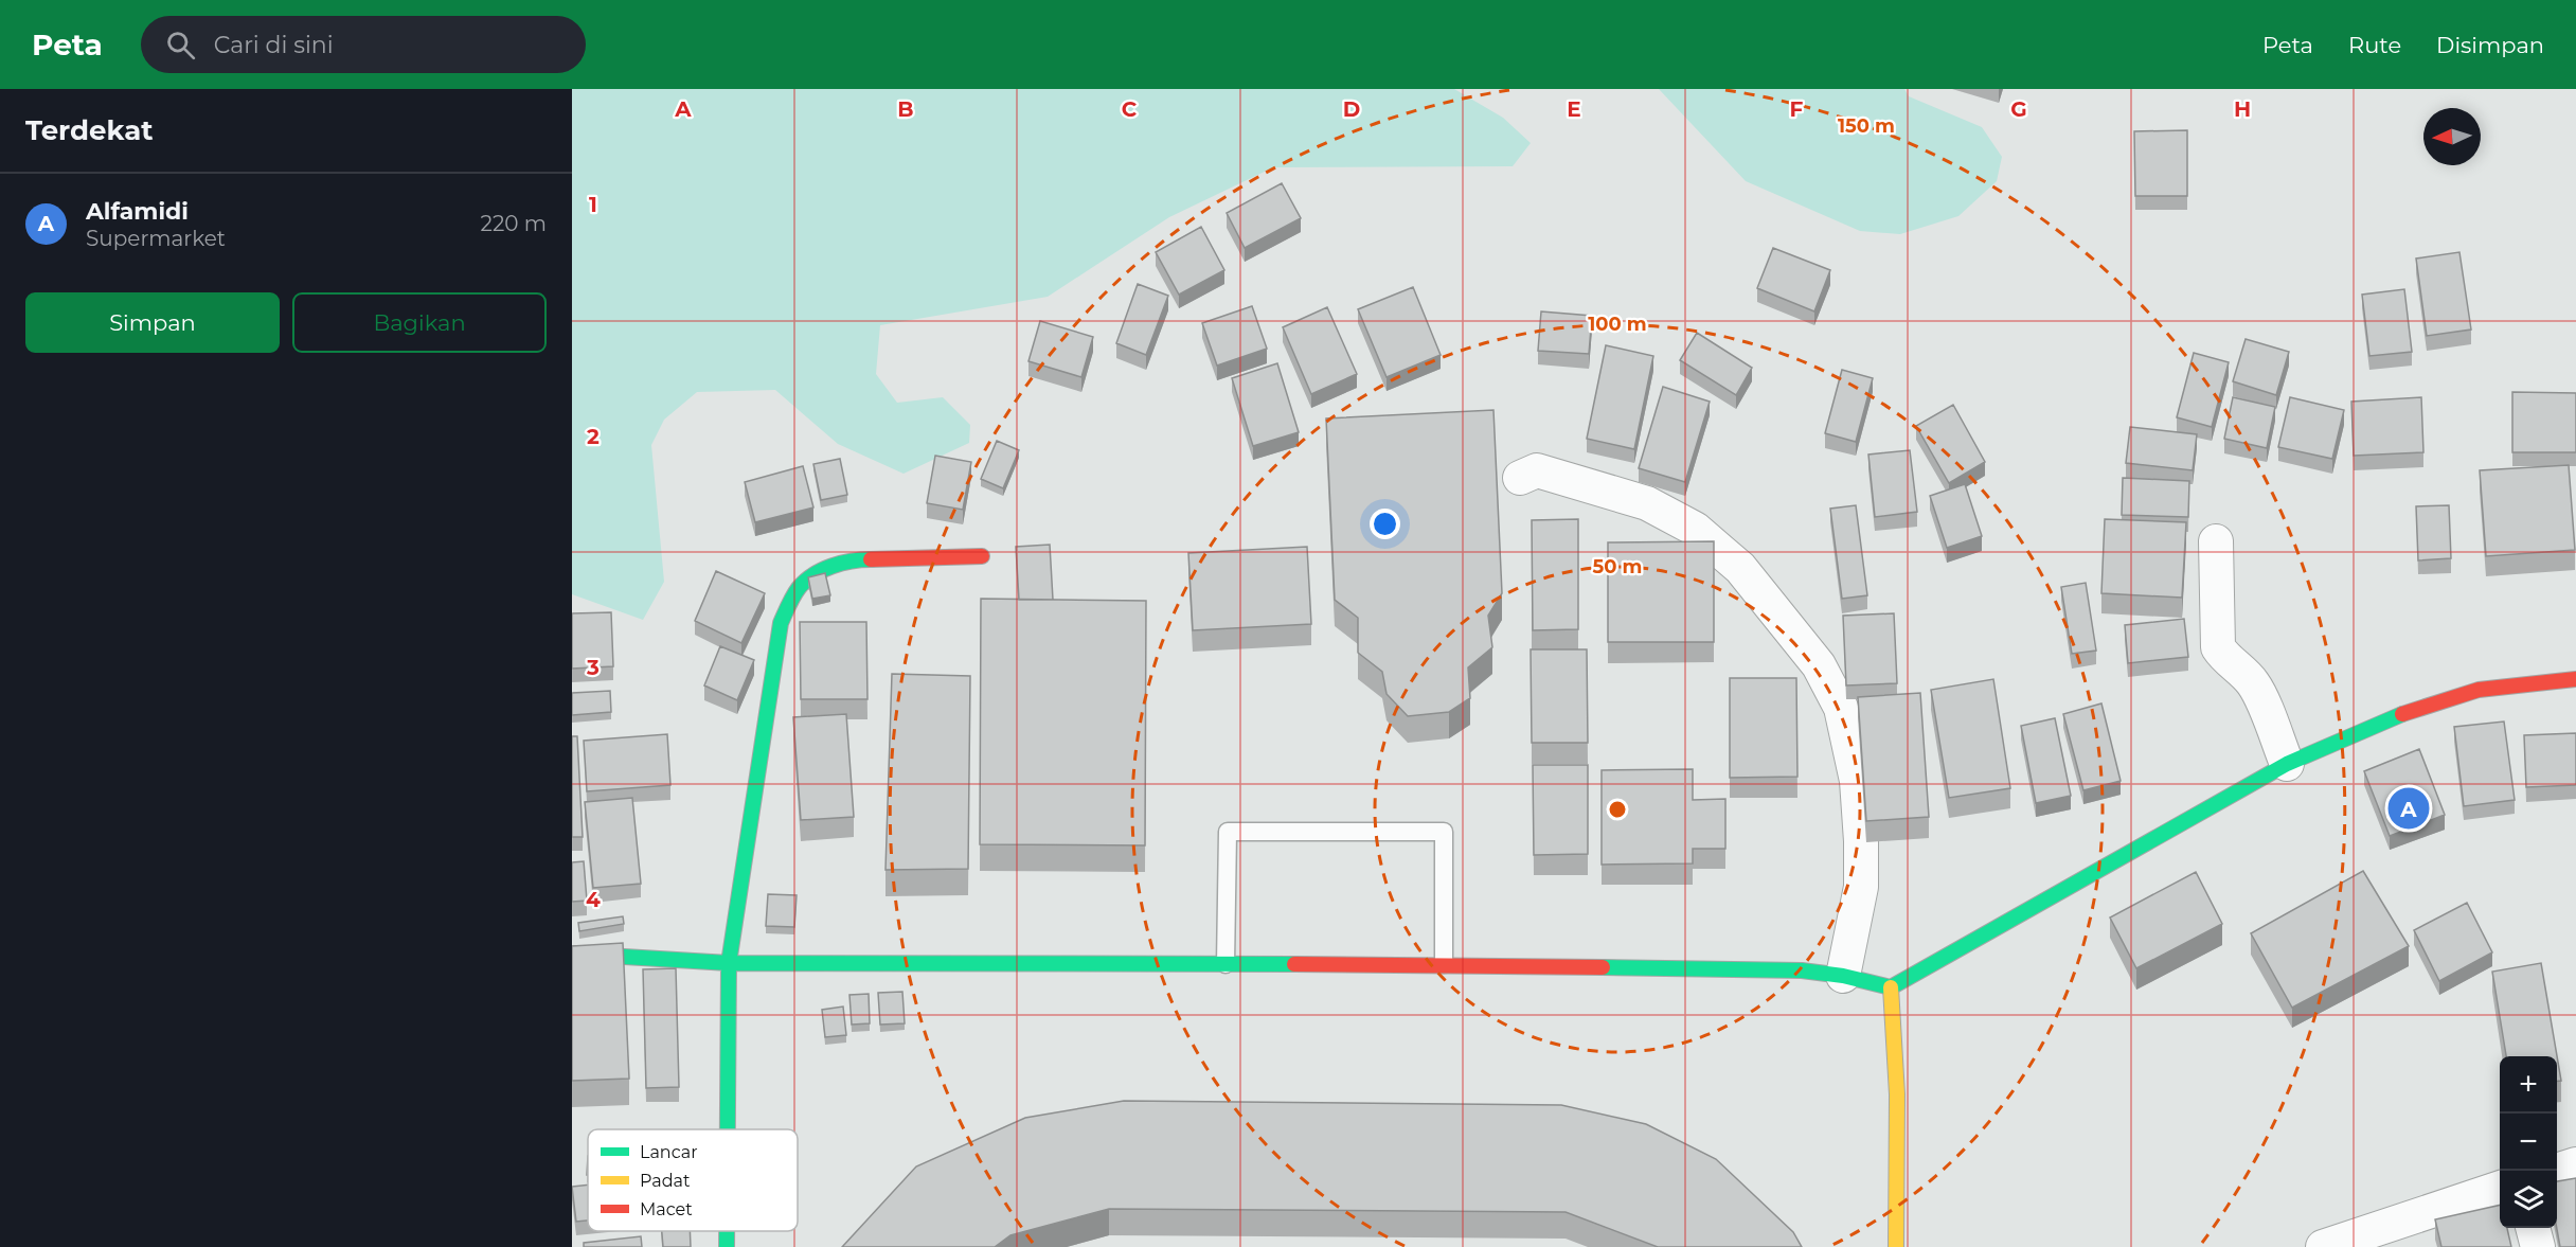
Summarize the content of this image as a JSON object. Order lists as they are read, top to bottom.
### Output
{
  "legend": ["Lancar", "Padat", "Macet"],
  "north": "left",
  "page": {
    "header": "Peta",
    "search": "Cari di sini",
    "nav": ["Peta", "Rute", "Disimpan"],
    "heading": "Terdekat",
    "list": [
      {
        "mark": "A",
        "name": "Alfamidi",
        "note": "Supermarket",
        "value": "220 m"
      }
    ],
    "buttons": ["Simpan", "Bagikan"],
    "pins": "A",
    "map_buttons": ["+", "−"]
  },
  "grid": {
    "columns": [
      "A",
      "B",
      "C",
      "D",
      "E",
      "F",
      "G",
      "H"
    ],
    "rows": [
      "1",
      "2",
      "3",
      "4"
    ]
  },
  "rings": ["150 m", "100 m", "50 m"]
}
